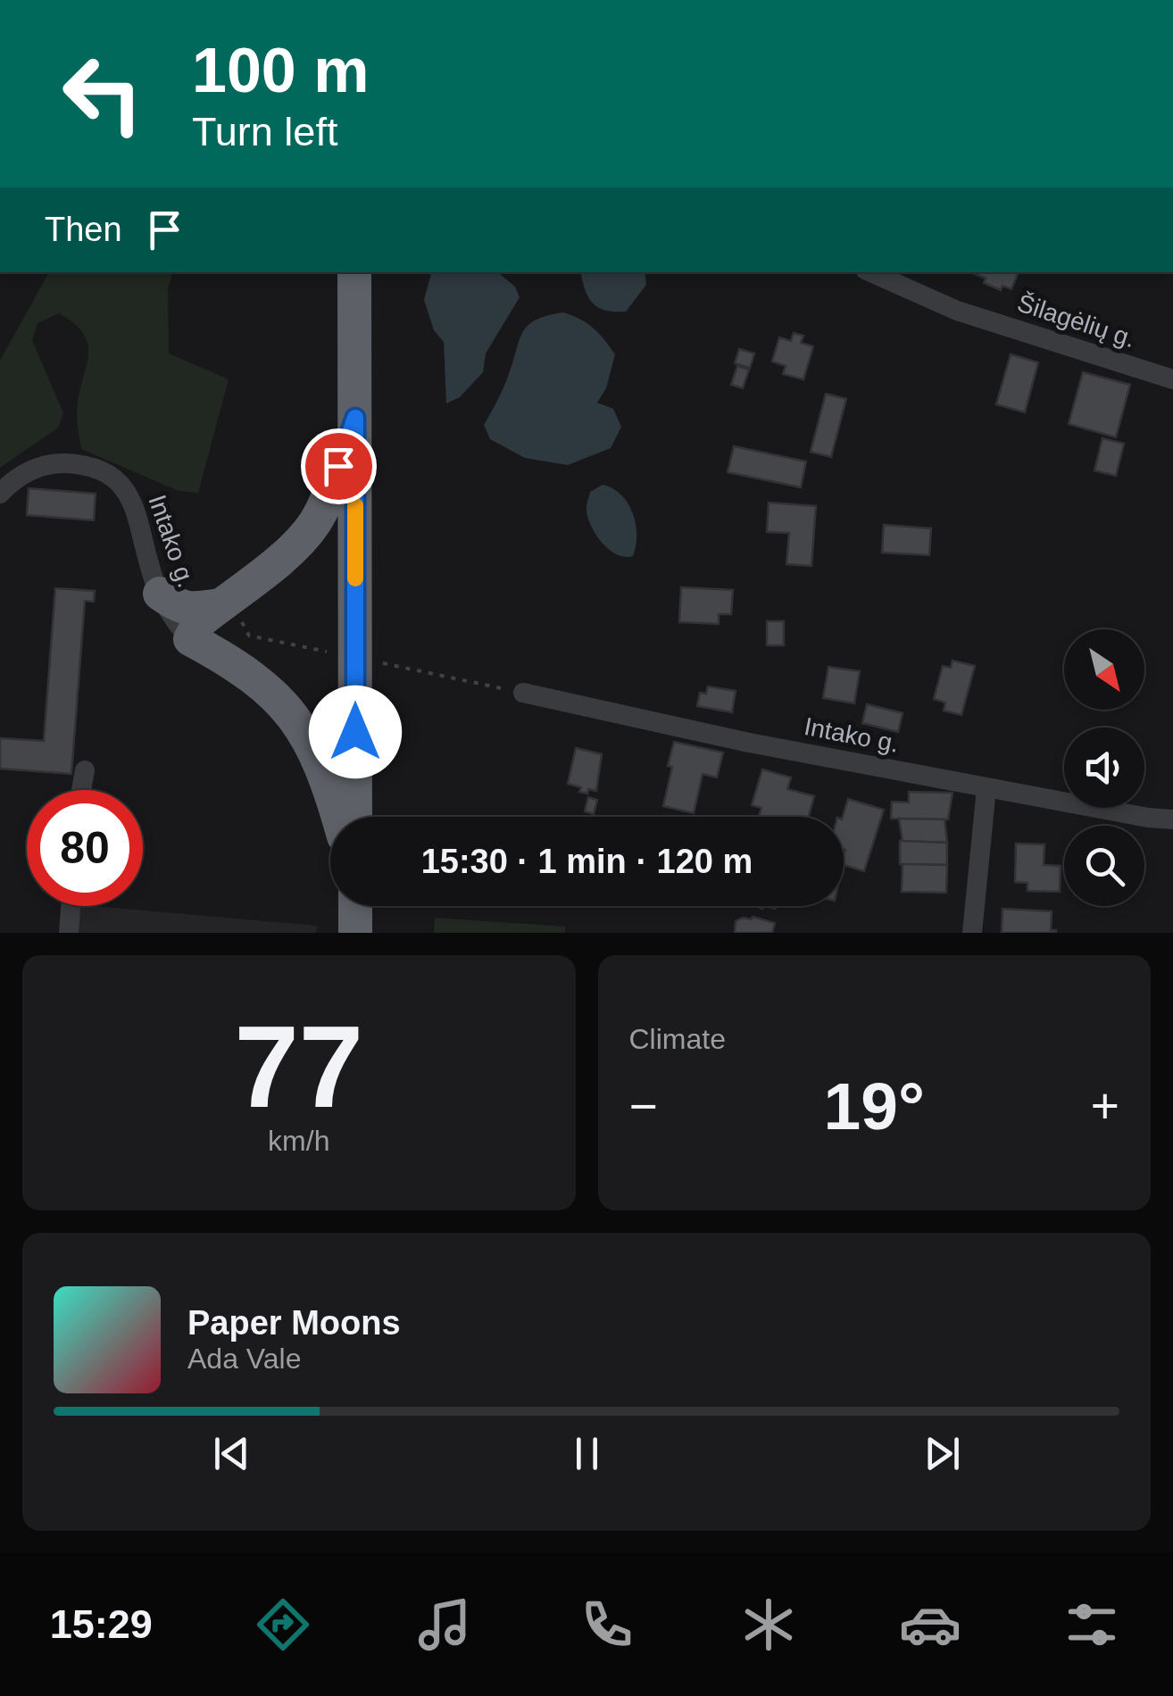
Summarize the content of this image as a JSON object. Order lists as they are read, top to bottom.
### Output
{
  "streets": {
    "street": ["Šilagėlių g.", "Intako g."]
  },
  "north": "bottom right",
  "page": {
    "turn": ["100 m", "Turn left"],
    "then": "Then",
    "limit": "80",
    "trip": "15:30 · 1 min · 120 m",
    "tile": [
      ["77", "km/h"],
      "Climate"
    ],
    "heat": ["−", "19°", "+"],
    "song": ["Paper Moons", "Ada Vale"],
    "tabs": "15:29"
  }
}
